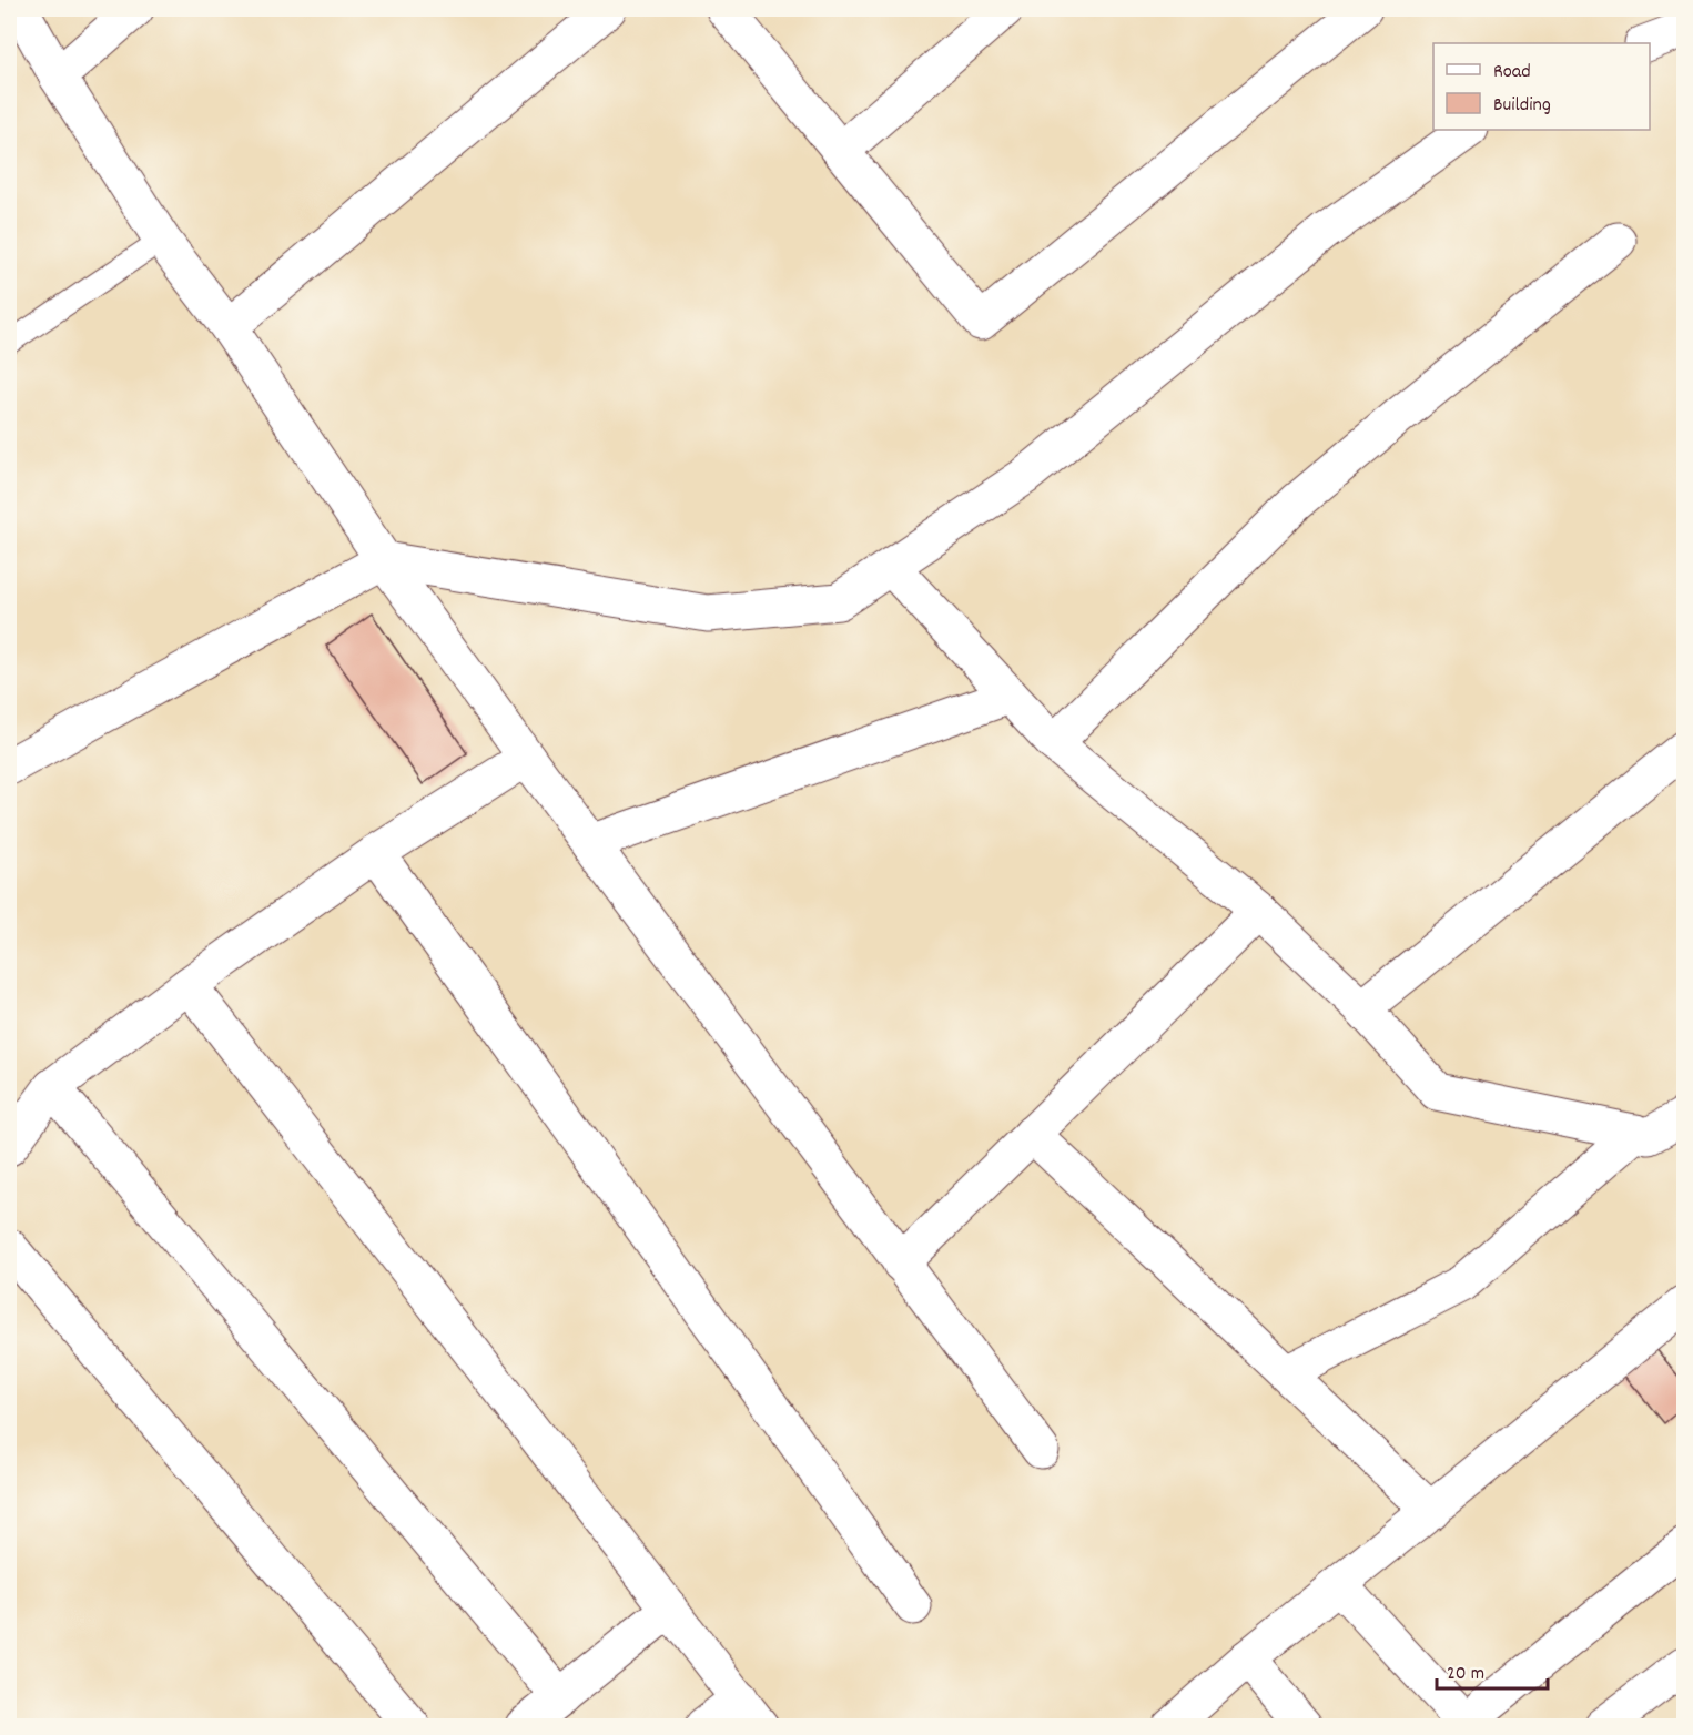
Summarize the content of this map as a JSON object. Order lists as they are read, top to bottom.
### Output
{
  "legend": ["Road", "Building"],
  "scale_bar": "20 m"
}
